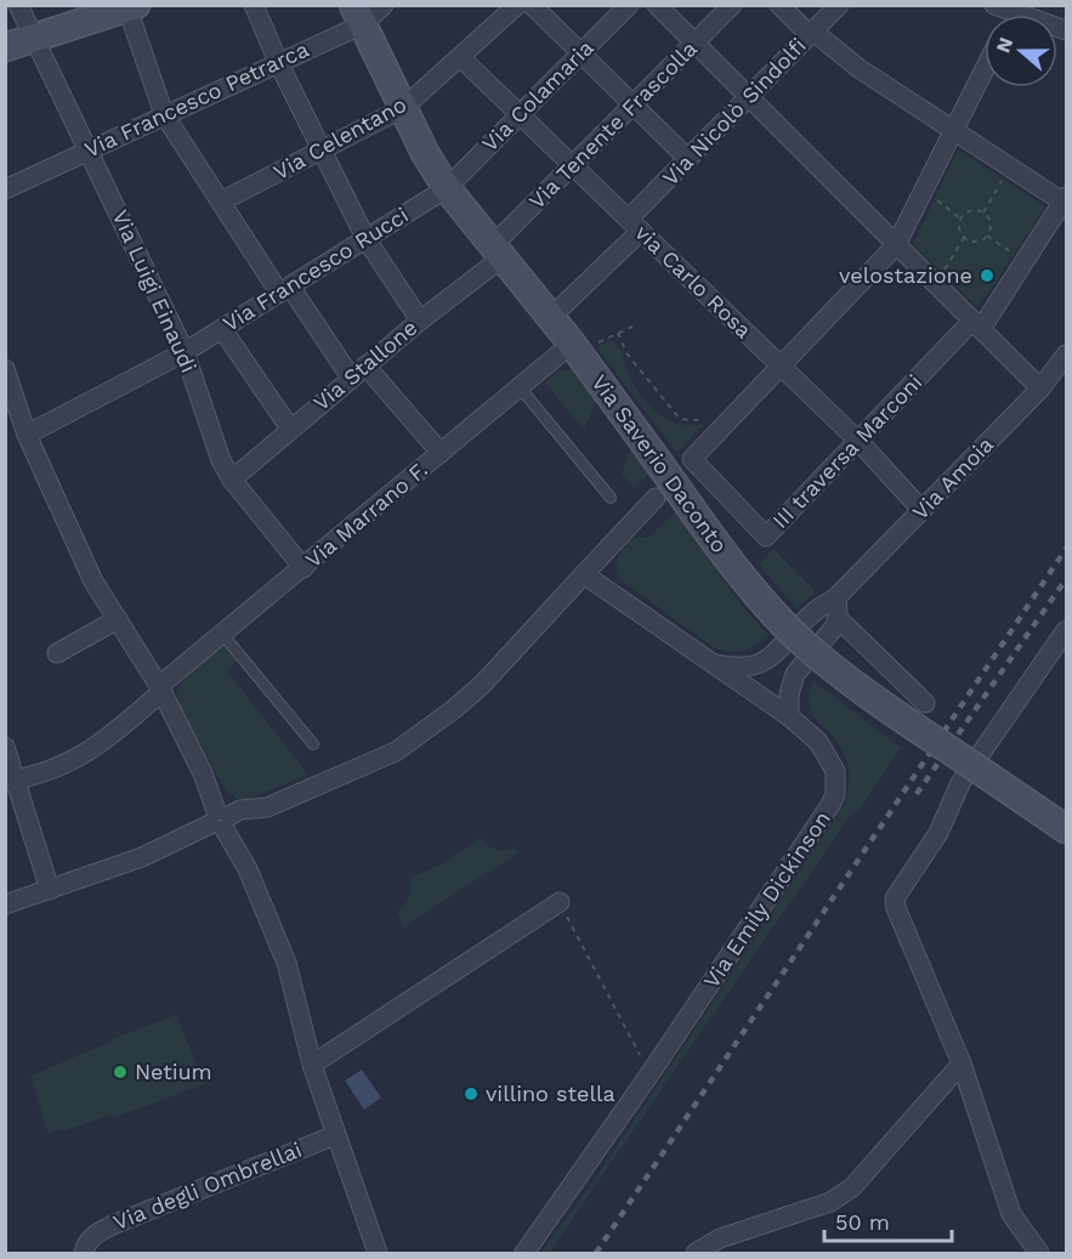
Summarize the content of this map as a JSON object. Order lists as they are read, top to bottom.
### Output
{
  "streets": {
    "street": [
      "Via Colamaria",
      "Via Francesco Petrarca",
      "Via Nicolò Sindolfi",
      "Via Tenente Frascolla",
      "Via Celentano",
      "Via Francesco Rucci",
      "via Carlo Rosa",
      "Via Luigi Einaudi",
      "Via Stallone",
      "III traversa Marconi",
      "Via Saverio Daconto",
      "Via Amoia",
      "Via Marrano F.",
      "Via Emily Dickinson",
      "Via degli Ombrellai"
    ]
  },
  "crossings": [
    ["Via Colamaria", "Via Francesco Rucci"],
    ["Via Colamaria", "via Carlo Rosa"],
    ["Via Colamaria", "Via Saverio Daconto"],
    ["Via Francesco Petrarca", "Via Luigi Einaudi"],
    ["Via Francesco Petrarca", "Via Saverio Daconto"],
    ["Via Nicolò Sindolfi", "via Carlo Rosa"],
    ["Via Nicolò Sindolfi", "Via Saverio Daconto"],
    ["Via Tenente Frascolla", "via Carlo Rosa"],
    ["Via Tenente Frascolla", "Via Stallone"],
    ["Via Tenente Frascolla", "Via Saverio Daconto"],
    ["Via Celentano", "via Carlo Rosa"],
    ["Via Celentano", "Via Saverio Daconto"],
    ["Via Francesco Rucci", "Via Luigi Einaudi"],
    ["Via Francesco Rucci", "Via Saverio Daconto"],
    ["via Carlo Rosa", "III traversa Marconi"],
    ["via Carlo Rosa", "Via Amoia"],
    ["Via Luigi Einaudi", "Via Stallone"],
    ["Via Luigi Einaudi", "Via Marrano F."],
    ["Via Stallone", "Via Saverio Daconto"],
    ["Via Saverio Daconto", "Via Marrano F."],
    ["Via Amoia", "Via Emily Dickinson"]
  ],
  "places": ["velostazione", "Netium", "villino stella"],
  "scale_bar": "50 m",
  "north": "left"
}
